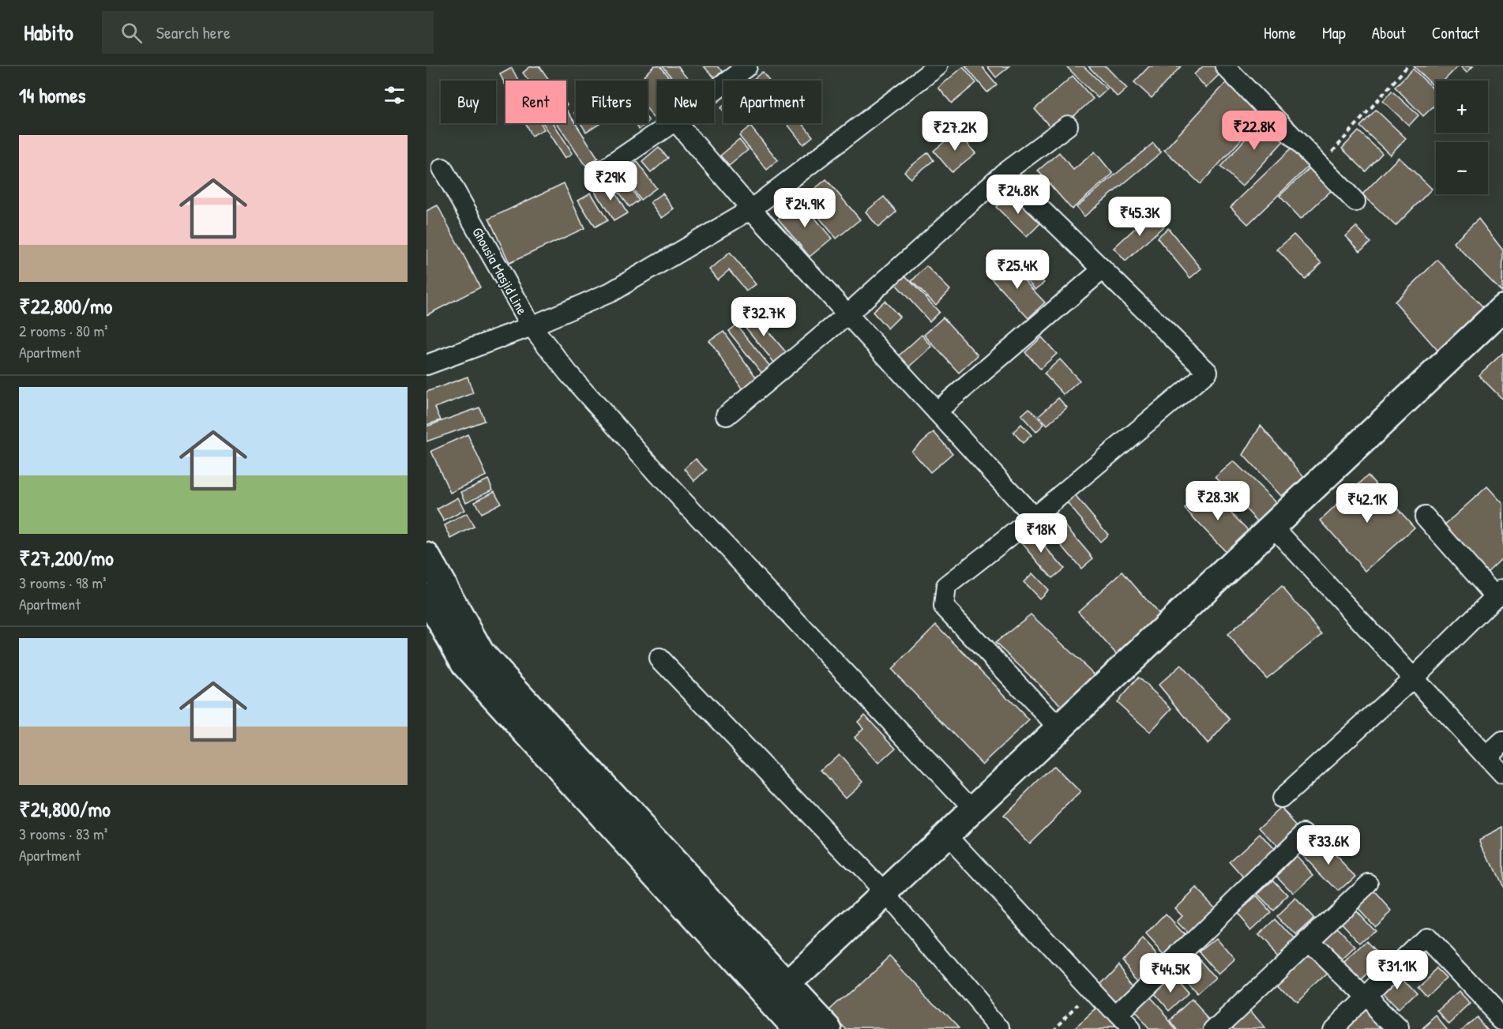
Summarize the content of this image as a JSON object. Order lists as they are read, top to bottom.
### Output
{
  "streets": {
    "street": ["Ghousia Masjid Line"]
  },
  "page": {
    "header": "Habito",
    "search": "Search here",
    "nav": [
      "Home",
      "Map",
      "About",
      "Contact"
    ],
    "heading": "14 homes",
    "map_buttons": ["+", "−"],
    "chip": [
      "Buy",
      "Rent",
      "Filters",
      "New",
      "Apartment"
    ],
    "price": [
      "₹22.8K",
      "₹27.2K",
      "₹29K",
      "₹24.8K",
      "₹24.9K",
      "₹45.3K",
      "₹25.4K",
      "₹32.7K",
      "₹28.3K",
      "₹42.1K",
      "₹18K",
      "₹33.6K",
      "₹31.1K",
      "₹44.5K"
    ],
    "list": [
      {
        "name": "₹22,800/mo",
        "note": "2 rooms · 80 m² · Apartment"
      },
      {
        "name": "₹27,200/mo",
        "note": "3 rooms · 98 m² · Apartment"
      },
      {
        "name": "₹24,800/mo",
        "note": "3 rooms · 83 m² · Apartment"
      }
    ]
  }
}
